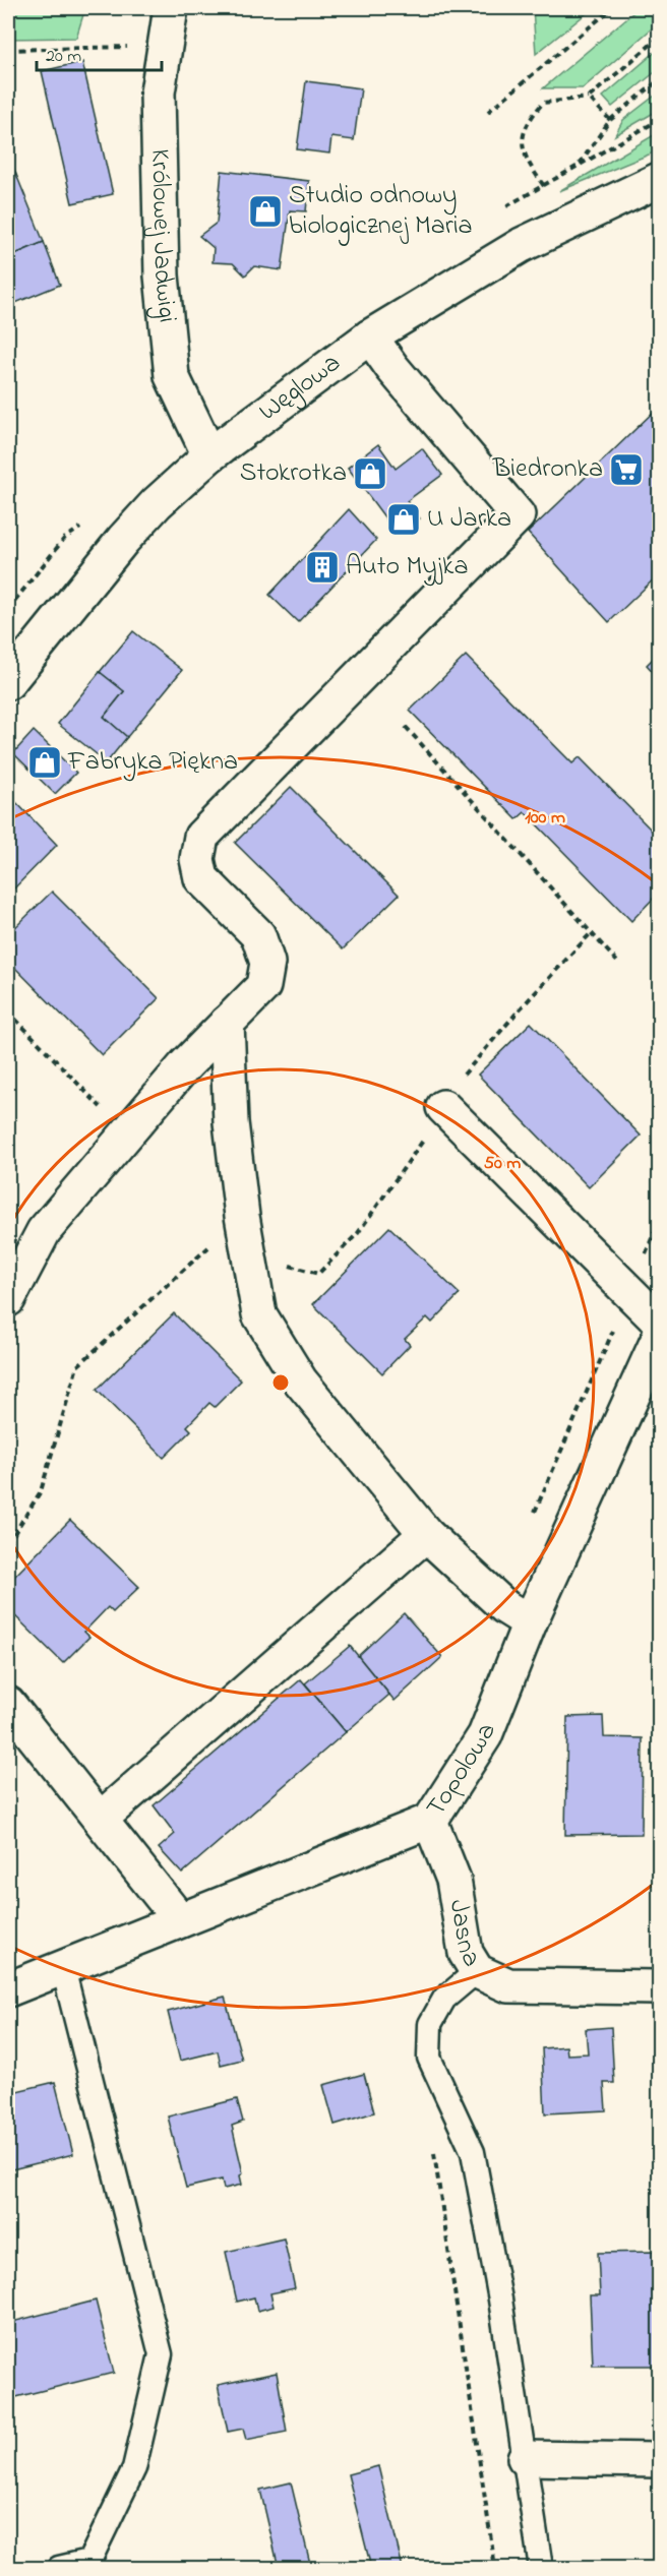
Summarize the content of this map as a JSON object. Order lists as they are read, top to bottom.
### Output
{
  "streets": {
    "street": [
      "Królowej Jadwigi",
      "Węglowa",
      "Topolowa",
      "Jasna"
    ]
  },
  "crossings": [
    ["Królowej Jadwigi", "Węglowa"],
    ["Topolowa", "Jasna"]
  ],
  "places": {
    "shop": [
      "Studio odnowy biologicznej Maria",
      "Stokrotka",
      "U Jarka",
      "Fabryka Piękna"
    ],
    "supermarket": ["Biedronka"],
    "building": ["Auto Myjka"]
  },
  "scale_bar": "20 m",
  "rings": ["100 m", "50 m"]
}
